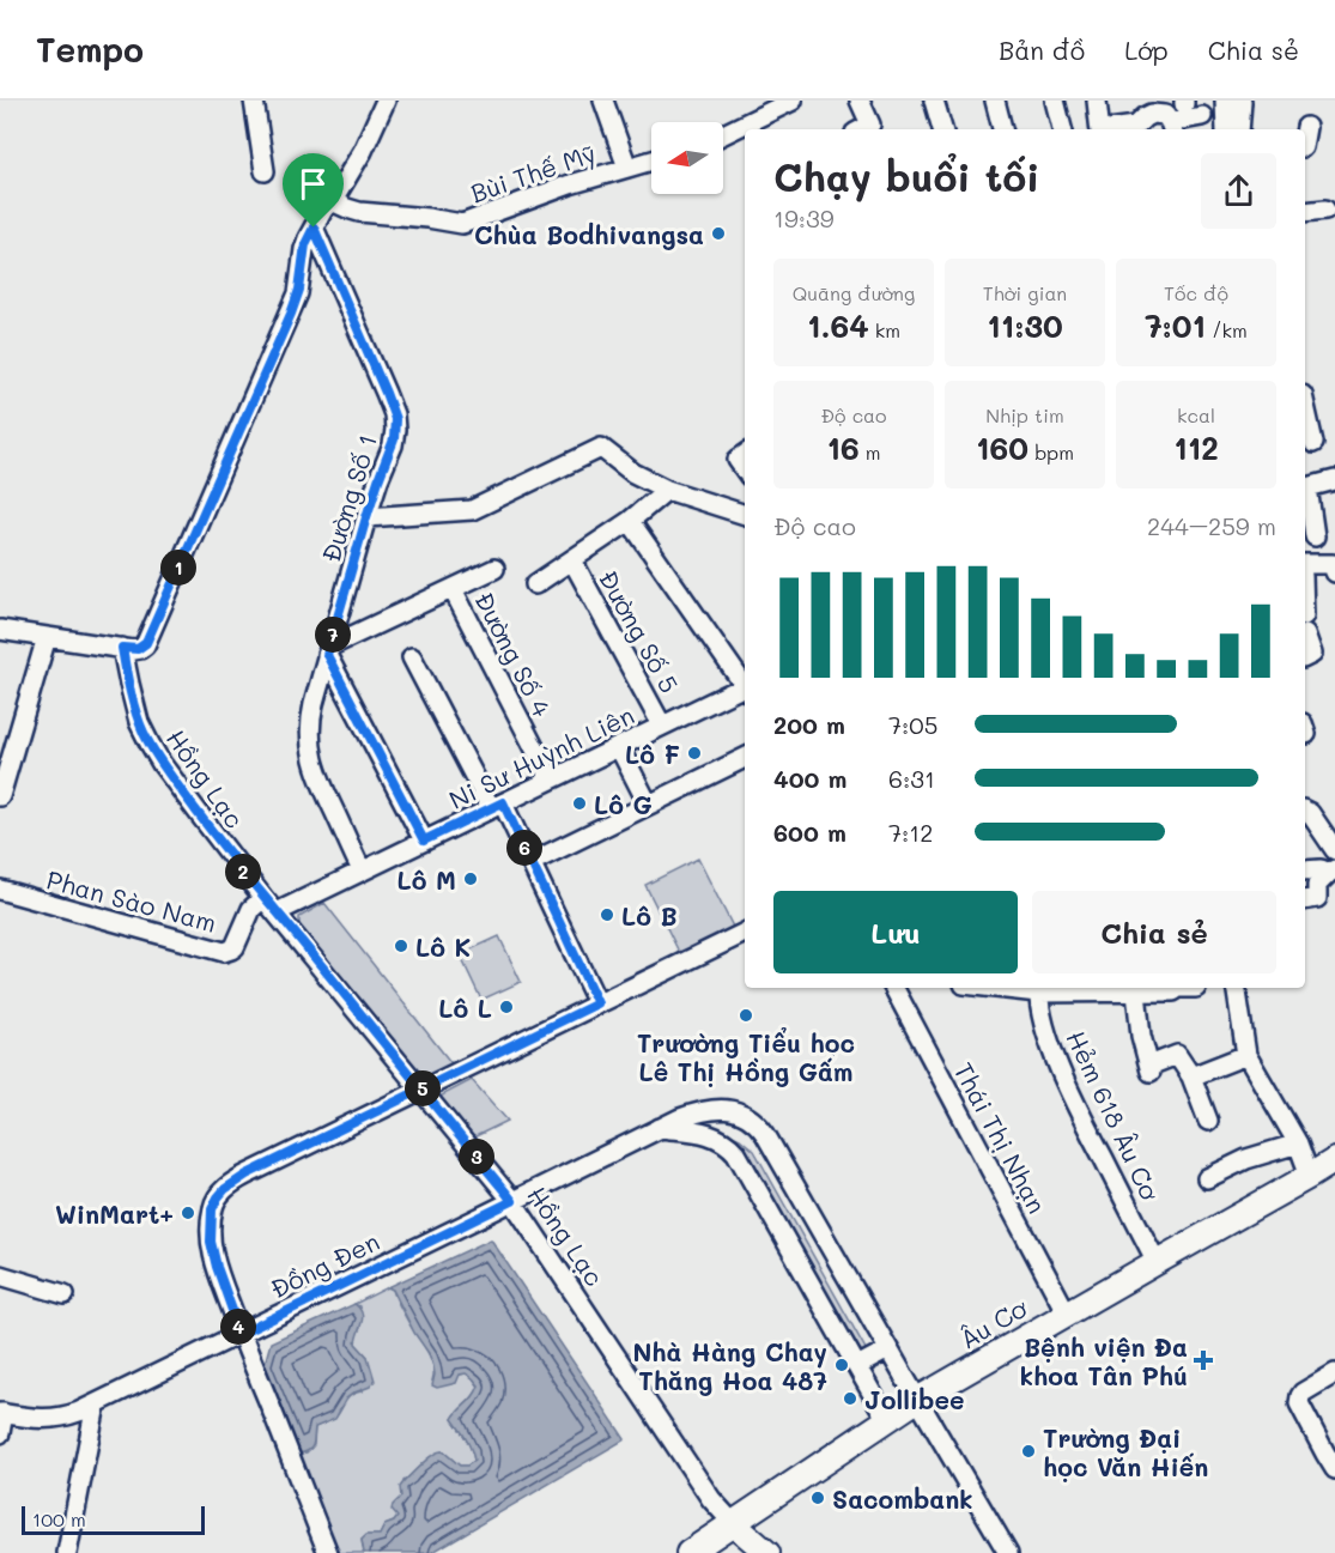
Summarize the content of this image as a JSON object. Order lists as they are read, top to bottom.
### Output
{
  "streets": {
    "main road": ["Âu Cơ"],
    "street": [
      "Bùi Thế Mỹ",
      "Đường Số 1",
      "Đường Số 5",
      "Đường Số 4",
      "Ni Sư Huỳnh Liên",
      "Hồng Lạc",
      "Phan Sào Nam",
      "Hẻm 618 Âu Cơ",
      "Thái Thị Nhạn",
      "Đồng Đen"
    ]
  },
  "crossings": [
    ["Đường Số 1", "Ni Sư Huỳnh Liên"],
    ["Đường Số 5", "Ni Sư Huỳnh Liên"],
    ["Đường Số 4", "Ni Sư Huỳnh Liên"],
    ["Ni Sư Huỳnh Liên", "Hồng Lạc"],
    ["Hồng Lạc", "Phan Sào Nam"],
    ["Hồng Lạc", "Đồng Đen"],
    ["Hồng Lạc", "Âu Cơ"],
    ["Hẻm 618 Âu Cơ", "Âu Cơ"],
    ["Thái Thị Nhạn", "Âu Cơ"],
    ["Đồng Đen", "Âu Cơ"]
  ],
  "places": {
    "other": [
      "Chùa Bodhivangsa",
      "Lô F",
      "Lô G",
      "Lô M",
      "Lô B",
      "Lô K",
      "Lô L",
      "Trươờng Tiểu học Lê Thị Hồng Gấm",
      "WinMart+",
      "Nhà Hàng Chay Thăng Hoa 487",
      "Jollibee",
      "Trường Đại học Văn Hiến",
      "Sacombank"
    ],
    "health": ["Bệnh viện Đa khoa Tân Phú"]
  },
  "scale_bar": "100 m",
  "north": "left",
  "page": {
    "header": "Tempo",
    "nav": ["Bản đồ", "Lớp", "Chia sẻ"],
    "heading": ["Chạy buổi tối", "19:39"],
    "stats": [
      ["Quãng đường", "1.64 km"],
      ["Thời gian", "11:30"],
      ["Tốc độ", "7:01 /km"],
      ["Độ cao", "16 m"],
      ["Nhịp tim", "160 bpm"],
      ["kcal", "112"]
    ],
    "chart": ["Độ cao", "244–259 m"],
    "pins": [
      "1",
      "7",
      "6",
      "2",
      "5",
      "3",
      "4"
    ],
    "list": [
      {
        "name": "200 m",
        "note": "7:05"
      },
      {
        "name": "400 m",
        "note": "6:31"
      },
      {
        "name": "600 m",
        "note": "7:12"
      }
    ],
    "buttons": ["Lưu", "Chia sẻ"],
    "scale": "100 m"
  }
}
